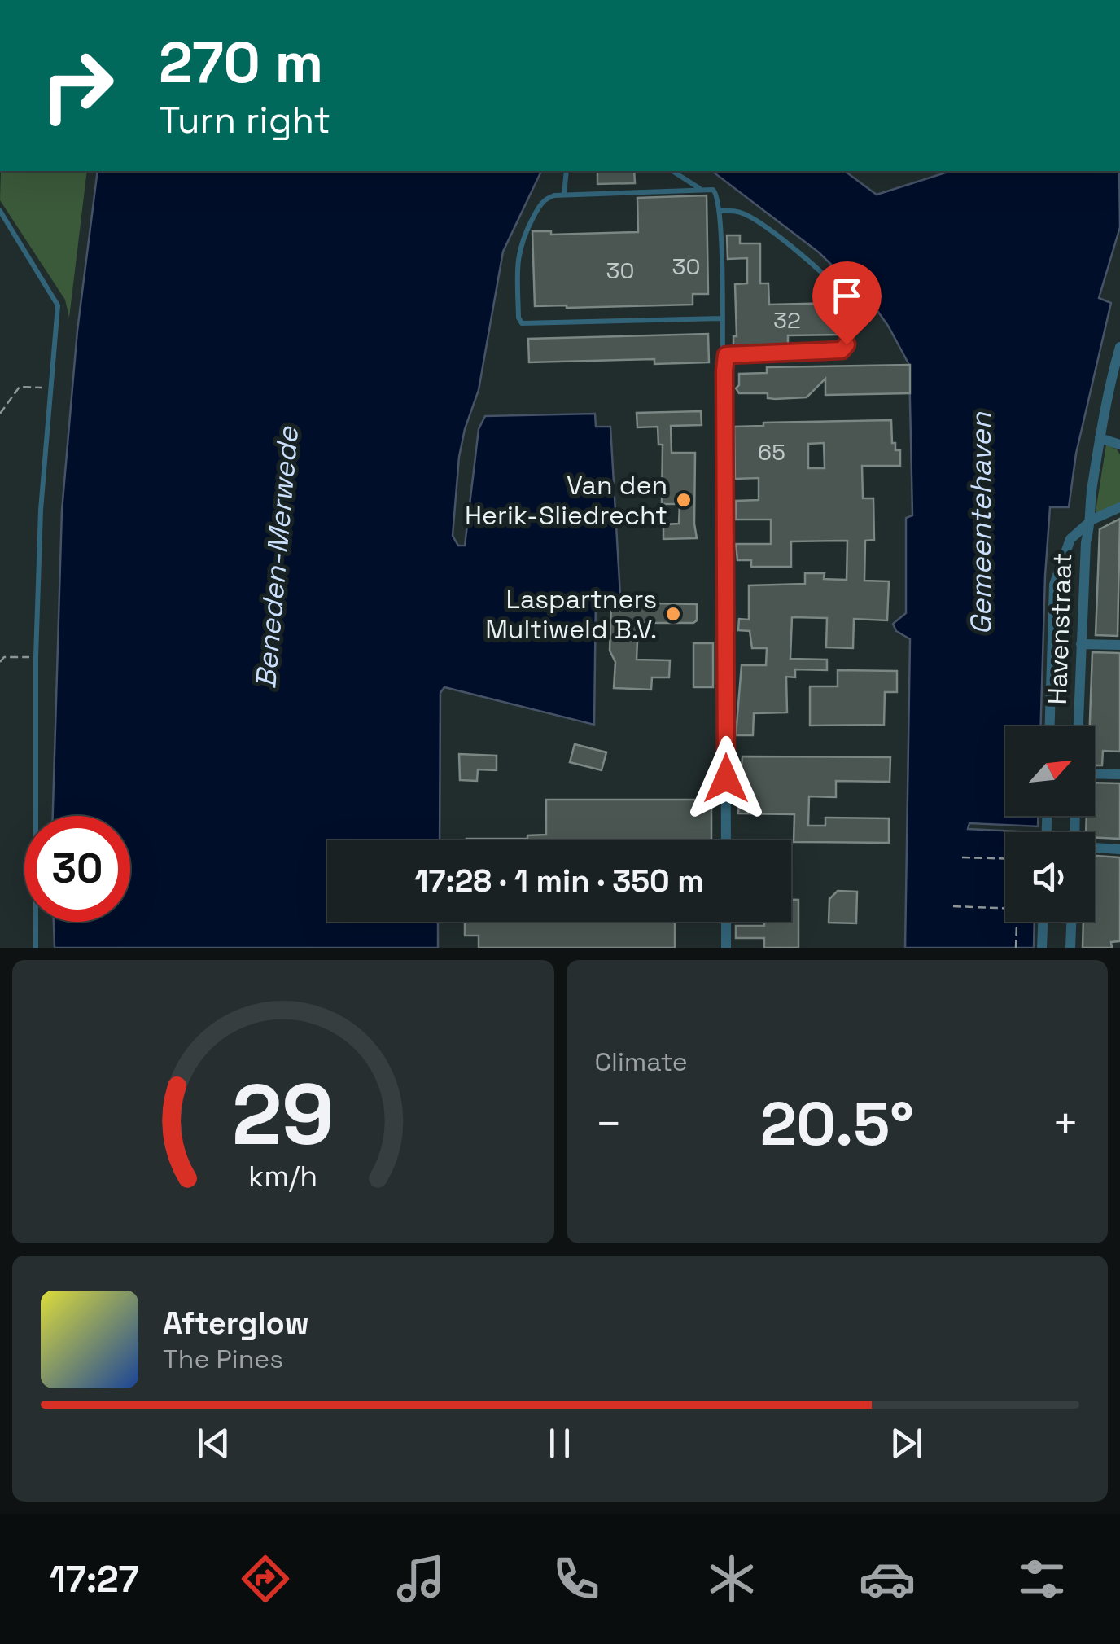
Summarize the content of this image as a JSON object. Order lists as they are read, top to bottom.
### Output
{
  "streets": {
    "street": ["Havenstraat"]
  },
  "water": ["Gemeentehaven", "Beneden-Merwede"],
  "places": ["Van den Herik-Sliedrecht", "Laspartners Multiweld B.V."],
  "house_numbers": [
    "30",
    "30",
    "32",
    "65"
  ],
  "north": "top right",
  "page": {
    "turn": ["270 m", "Turn right"],
    "limit": "30",
    "trip": "17:28 · 1 min · 350 m",
    "tile": "Climate",
    "heat": ["−", "20.5°", "+"],
    "song": ["Afterglow", "The Pines"],
    "tabs": "17:27",
    "gauge": ["29", "km/h"]
  }
}
